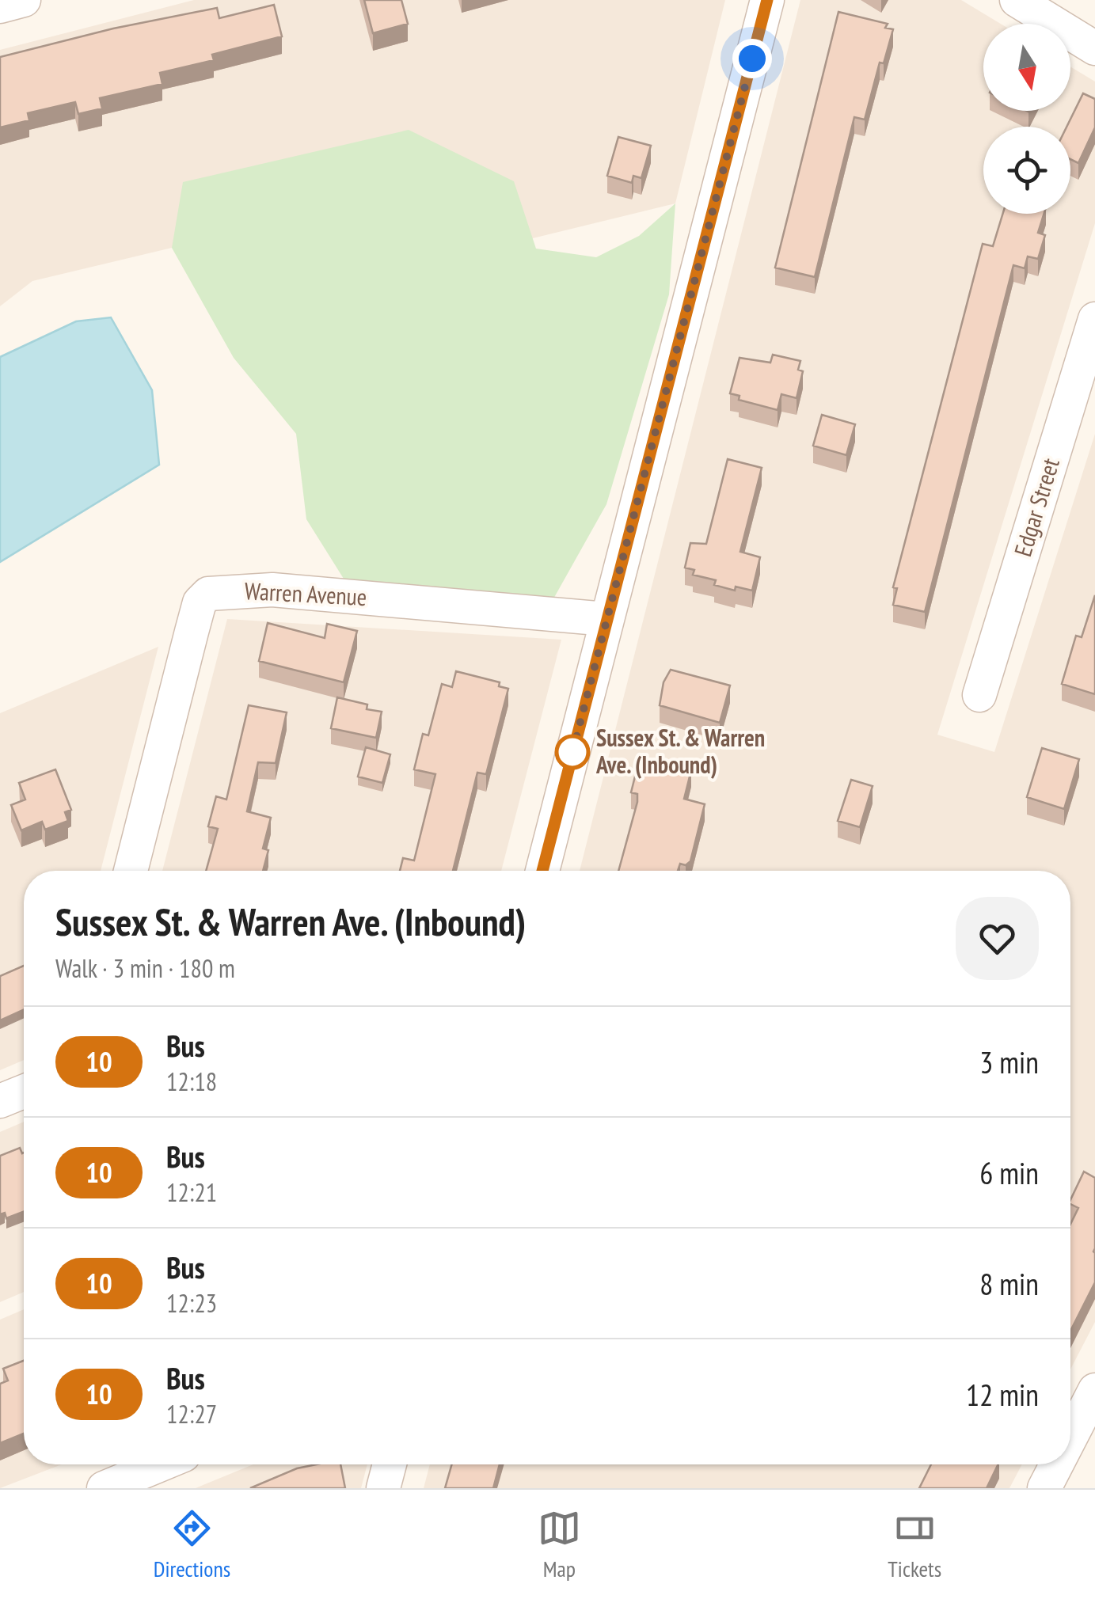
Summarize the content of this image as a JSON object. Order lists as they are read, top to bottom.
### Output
{
  "streets": {
    "street": ["Edgar Street", "Warren Avenue"]
  },
  "places": ["Sussex St. & Warren Ave. (Inbound)"],
  "lines": ["bus line 10"],
  "north": "bottom",
  "page": {
    "heading": ["Sussex St. & Warren Ave. (Inbound)", "Walk · 3 min · 180 m"],
    "list": [
      {
        "mark": "10",
        "name": "Bus",
        "note": "12:18",
        "value": "3 min"
      },
      {
        "mark": "10",
        "name": "Bus",
        "note": "12:21",
        "value": "6 min"
      },
      {
        "mark": "10",
        "name": "Bus",
        "note": "12:23",
        "value": "8 min"
      },
      {
        "mark": "10",
        "name": "Bus",
        "note": "12:27",
        "value": "12 min"
      }
    ],
    "tabs": ["Directions", "Map", "Tickets"]
  }
}
